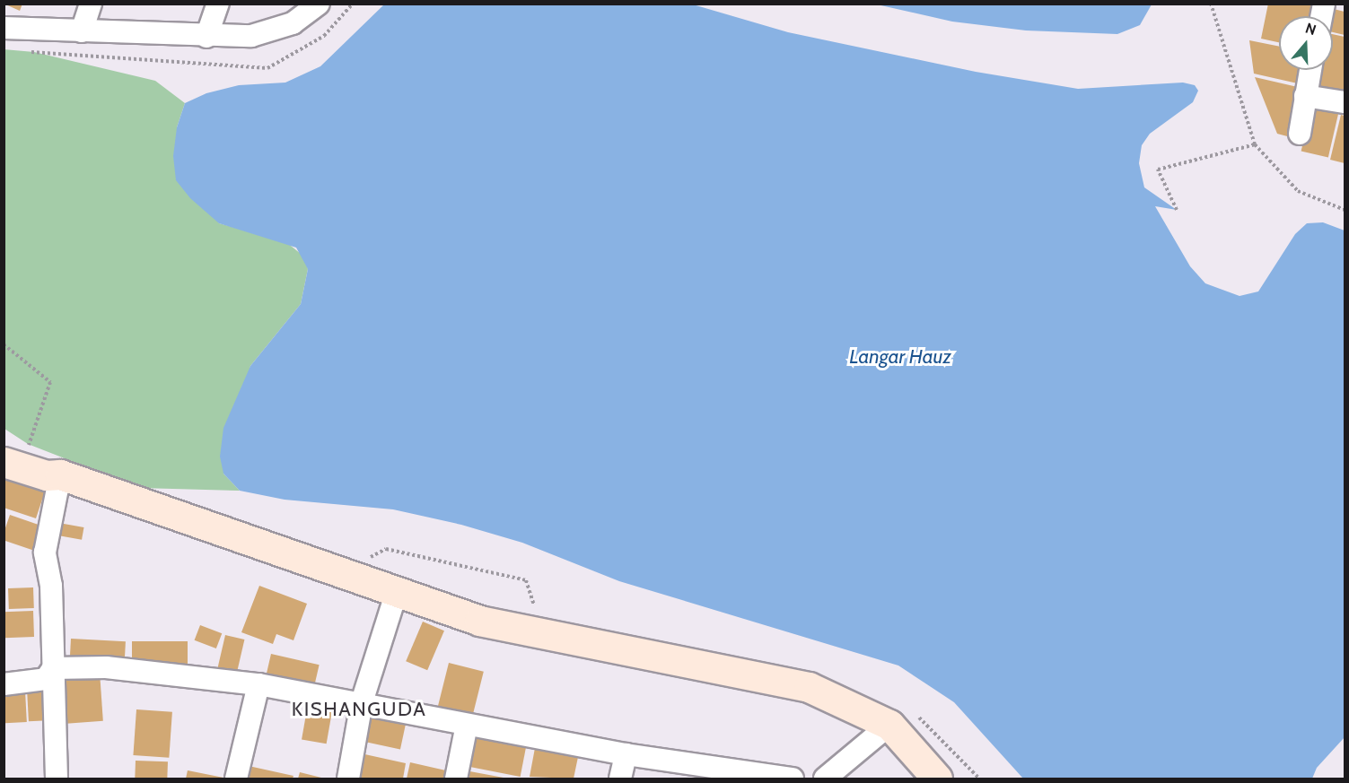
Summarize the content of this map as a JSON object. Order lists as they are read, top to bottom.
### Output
{
  "districts": ["KISHANGUDA"],
  "water": ["Langar Hauz"],
  "north": "top"
}
